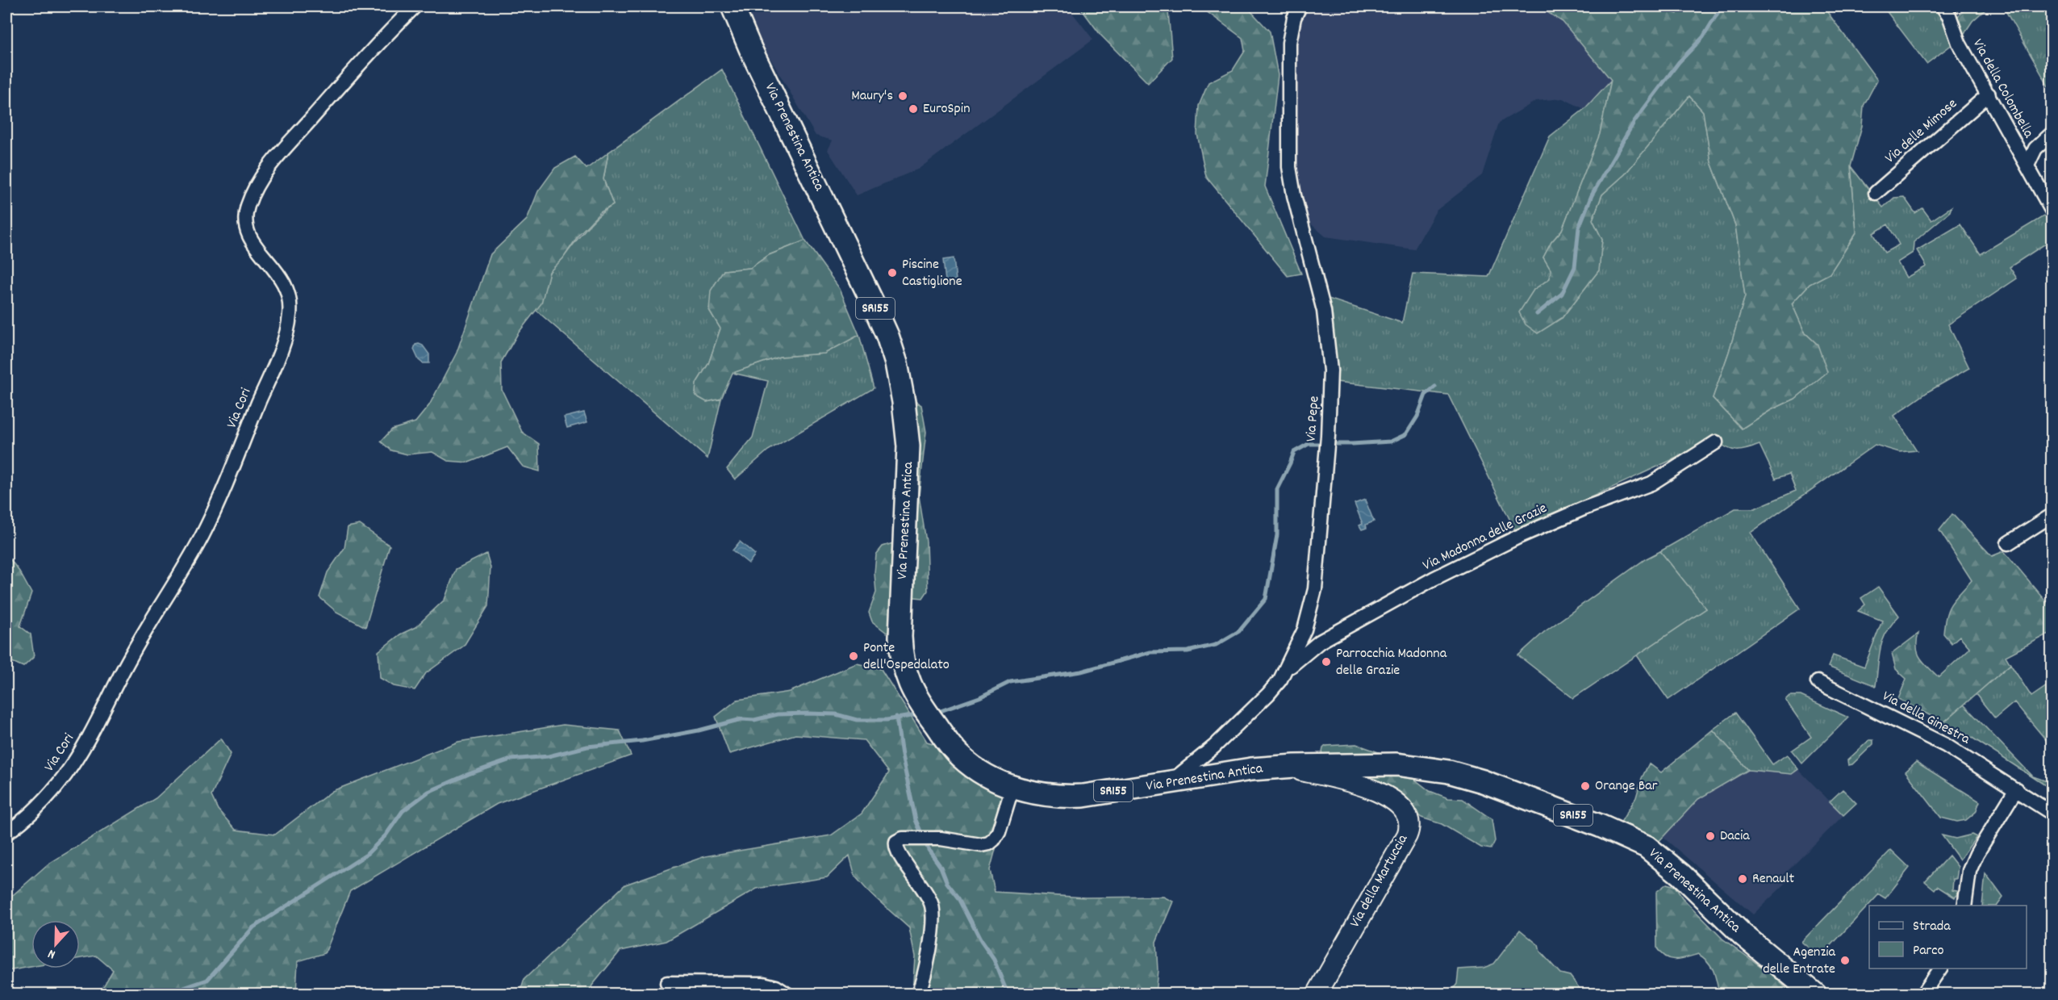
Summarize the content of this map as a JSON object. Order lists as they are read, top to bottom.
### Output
{
  "streets": {
    "main road": ["Via Prenestina Antica", "SR155"],
    "street": [
      "Via della Colombella",
      "Via delle Mimose",
      "Via Cori",
      "Via Pepe",
      "Via Madonna delle Grazie",
      "Via della Ginestra",
      "Via della Martuccia"
    ]
  },
  "crossings": [
    ["Via della Colombella", "Via delle Mimose"],
    ["Via Prenestina Antica", "Via Pepe"],
    ["Via Prenestina Antica", "Via della Martuccia"],
    ["Via Pepe", "Via Madonna delle Grazie"]
  ],
  "places": [
    "Maury's",
    "EuroSpin",
    "Piscine Castiglione",
    "Ponte dell'Ospedalato",
    "Parrocchia Madonna delle Grazie",
    "Orange Bar",
    "Dacia",
    "Renault",
    "Agenzia delle Entrate"
  ],
  "legend": ["Strada", "Parco"],
  "north": "bottom"
}
